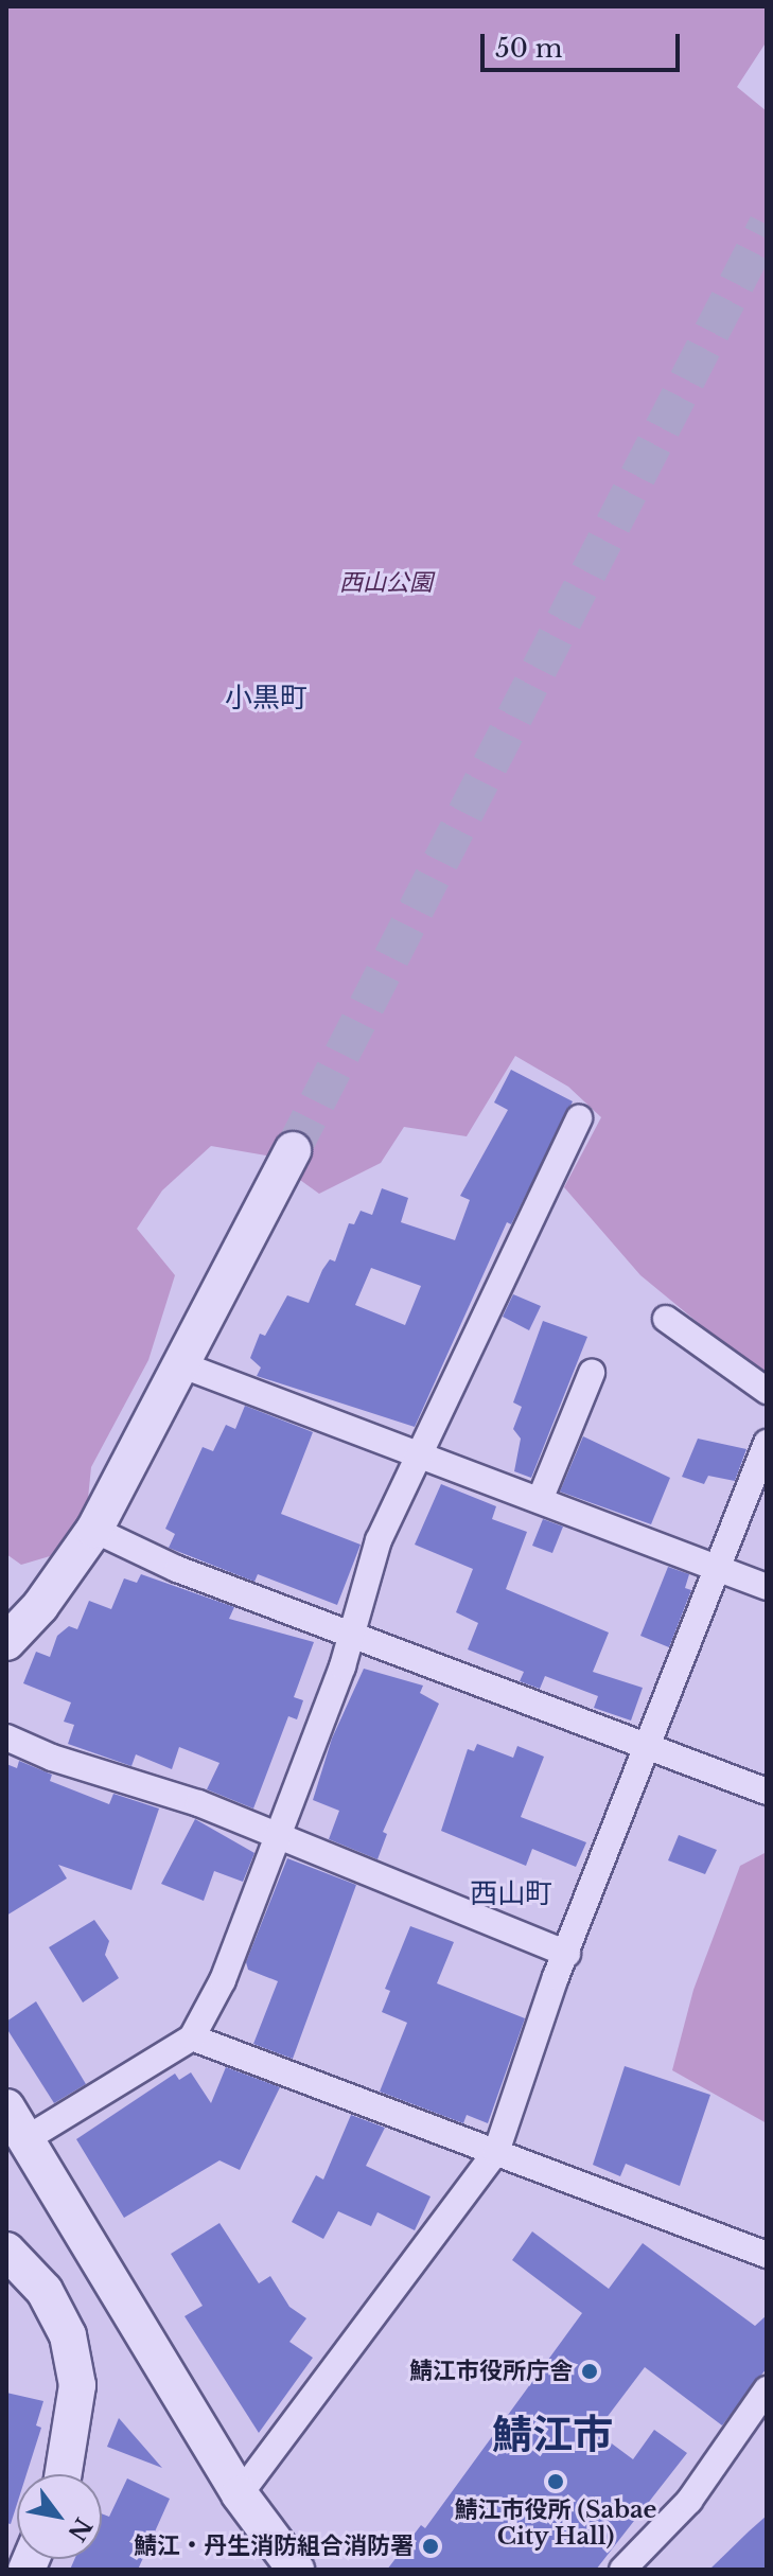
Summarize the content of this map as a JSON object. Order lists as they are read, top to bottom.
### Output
{
  "districts": ["小黒町", "西山町", "鯖江市"],
  "parks": ["西山公園"],
  "places": ["鯖江市役所庁舎", "鯖江市役所 (Sabae City Hall)", "鯖江・丹生消防組合消防署"],
  "scale_bar": "50 m",
  "north": "bottom right"
}
